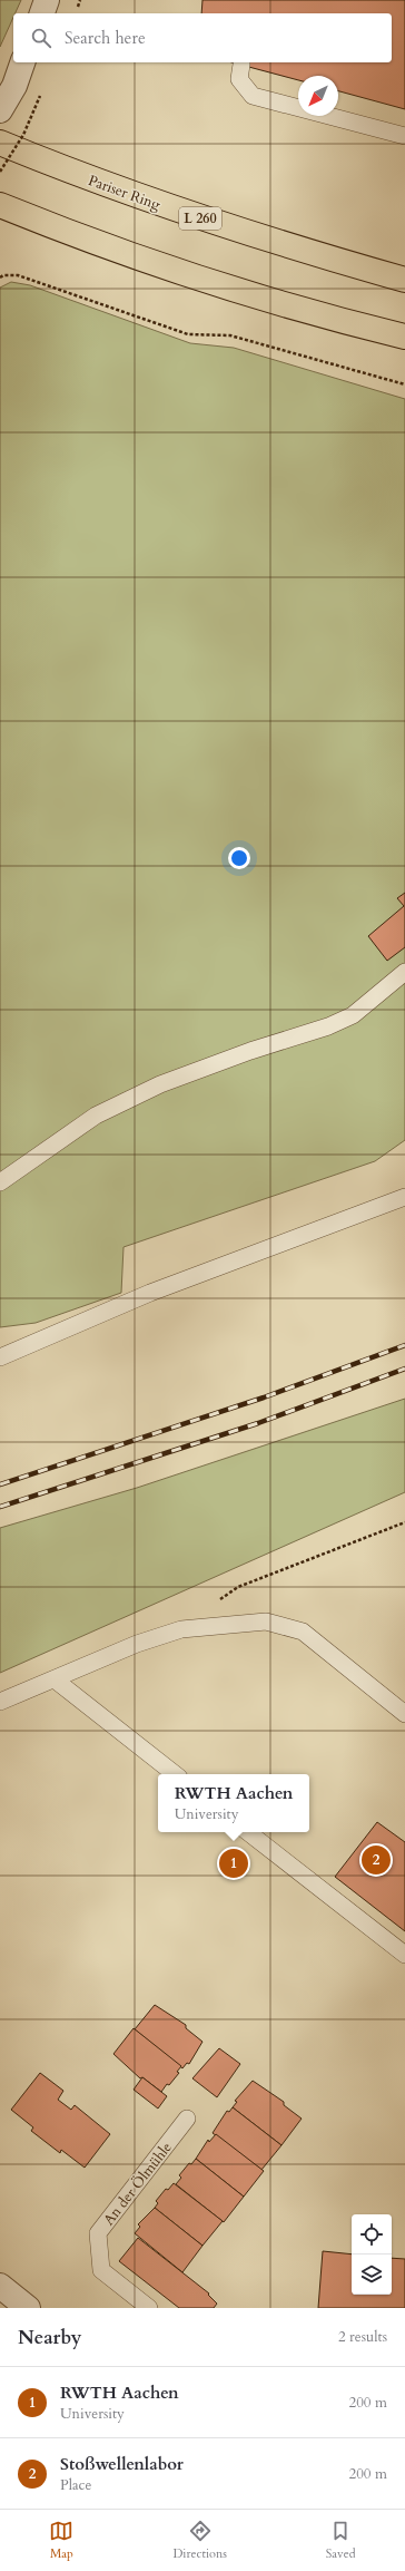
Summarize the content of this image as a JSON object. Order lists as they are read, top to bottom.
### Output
{
  "streets": {
    "highway": ["Pariser Ring", "L 260"],
    "lane": ["An der Ölmühle"]
  },
  "north": "bottom left",
  "page": {
    "search": "Search here",
    "popup": ["RWTH Aachen", "University"],
    "pins": ["2", "1"],
    "heading": ["Nearby", "2 results"],
    "list": [
      {
        "mark": "1",
        "name": "RWTH Aachen",
        "note": "University",
        "value": "200 m"
      },
      {
        "mark": "2",
        "name": "Stoßwellenlabor",
        "note": "Place",
        "value": "200 m"
      }
    ],
    "nav": ["Map", "Directions", "Saved"]
  }
}
